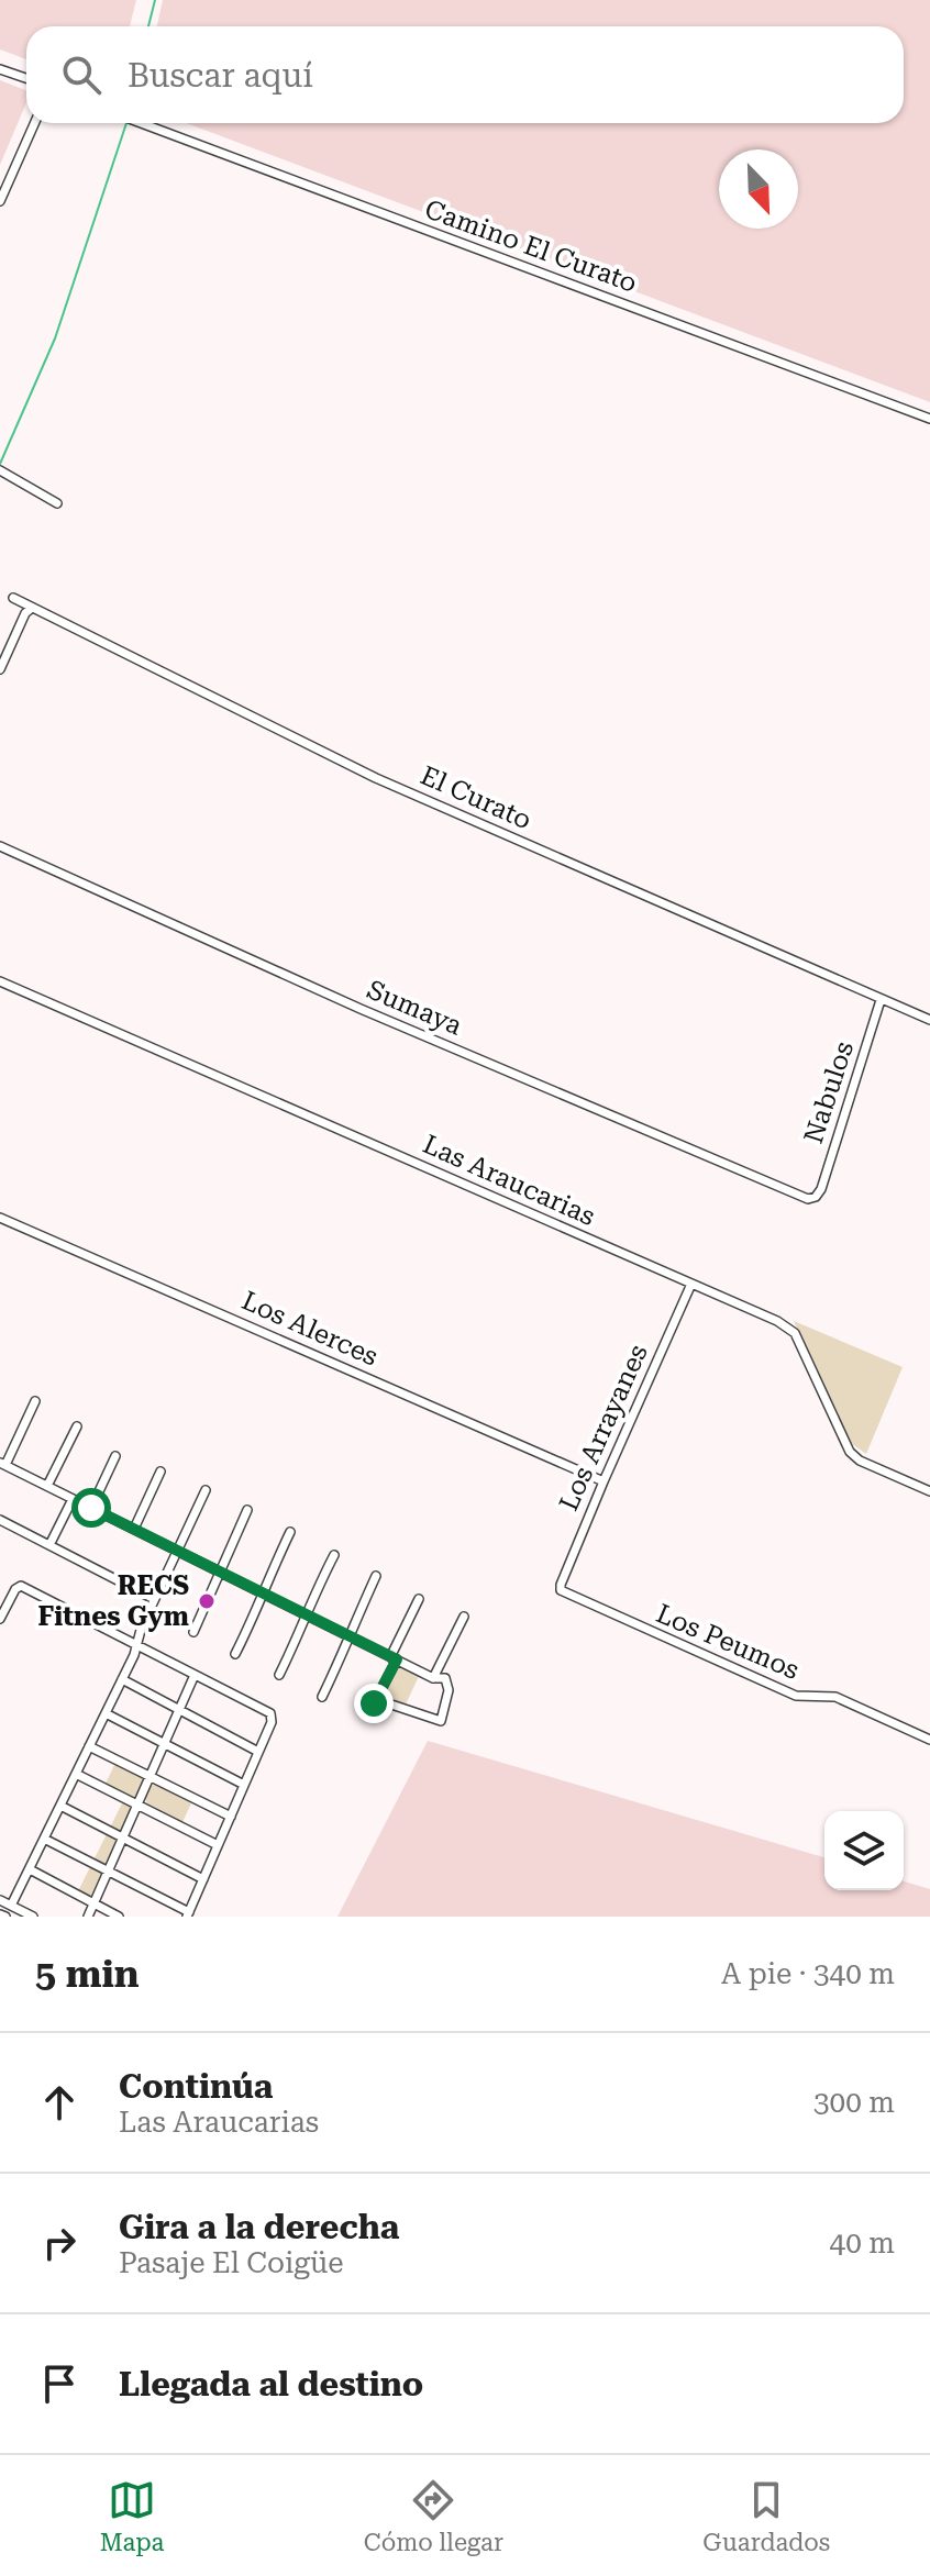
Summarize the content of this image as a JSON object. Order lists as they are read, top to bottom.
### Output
{
  "streets": {
    "street": [
      "Camino El Curato",
      "El Curato",
      "Sumaya",
      "Nabulos",
      "Las Araucarias",
      "Los Alerces",
      "Los Arrayanes",
      "Los Peumos"
    ]
  },
  "crossings": [
    ["El Curato", "Nabulos"],
    ["Sumaya", "Nabulos"],
    ["Las Araucarias", "Los Arrayanes"],
    ["Los Alerces", "Los Arrayanes"],
    ["Los Arrayanes", "Los Peumos"]
  ],
  "places": ["RECS Fitnes Gym"],
  "north": "bottom right",
  "page": {
    "search": "Buscar aquí",
    "heading": ["5 min", "A pie · 340 m"],
    "list": [
      ["Continúa", "Las Araucarias", "300 m"],
      ["Gira a la derecha", "Pasaje El Coigüe", "40 m"],
      "Llegada al destino"
    ],
    "nav": ["Mapa", "Cómo llegar", "Guardados"]
  }
}
